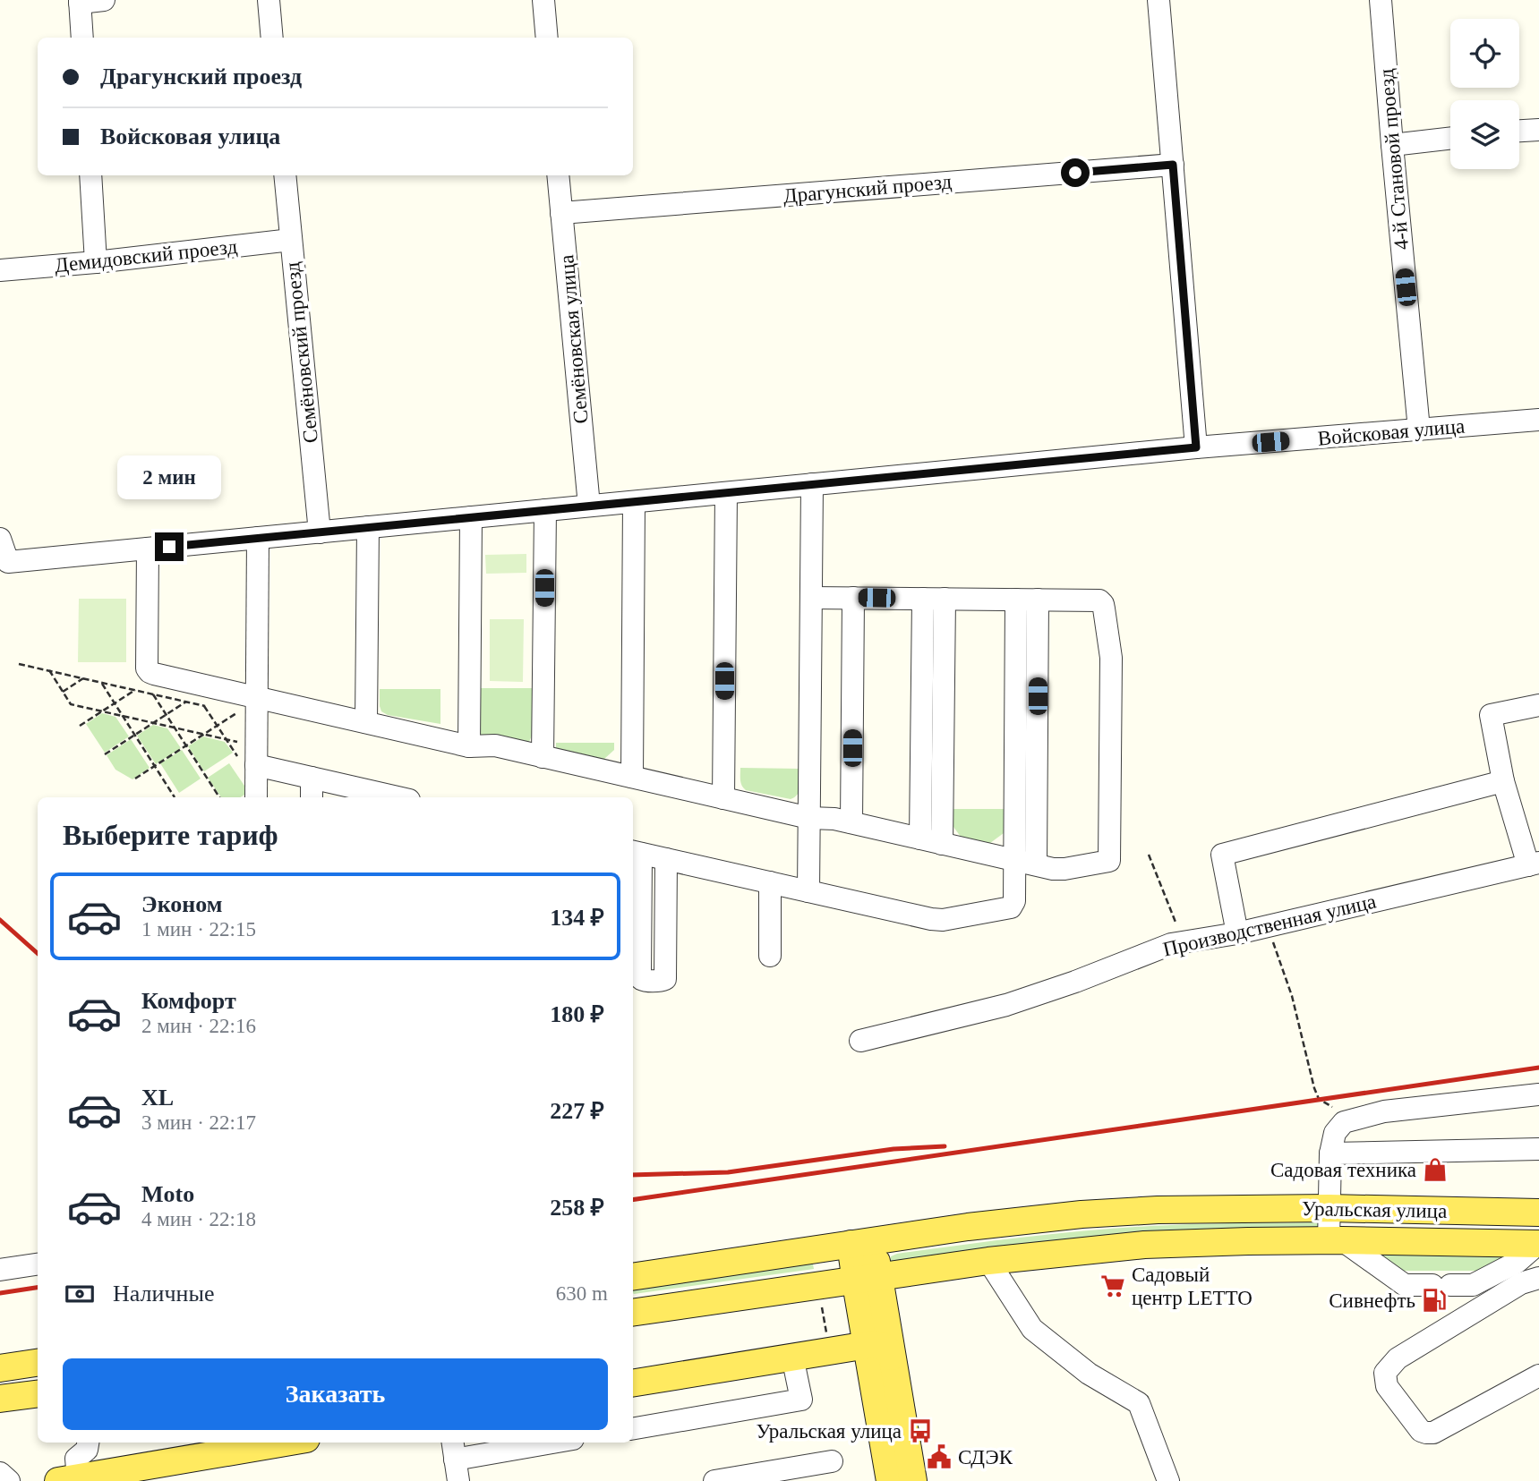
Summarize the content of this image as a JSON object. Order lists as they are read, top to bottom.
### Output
{
  "streets": {
    "main road": ["Уральская улица"],
    "street": [
      "4-й Становой проезд",
      "Драгунский проезд",
      "Демидовский проезд",
      "Семёновская улица",
      "Семёновский проезд",
      "Войсковая улица",
      "Производственная улица"
    ]
  },
  "crossings": [
    ["4-й Становой проезд", "Войсковая улица"],
    ["Драгунский проезд", "Семёновская улица"],
    ["Демидовский проезд", "Семёновский проезд"],
    ["Семёновская улица", "Войсковая улица"],
    ["Семёновский проезд", "Войсковая улица"]
  ],
  "places": {
    "shop": ["Садовая техника"],
    "supermarket": ["Садовый центр LETTO"],
    "fuel station": ["Сивнефть"],
    "bus stop": ["Уральская улица"],
    "public building": ["СДЭК"]
  },
  "page": {
    "banner": ["Драгунский проезд", "Войсковая улица"],
    "bubble": "2 мин",
    "heading": "Выберите тариф",
    "list": [
      {
        "name": "Эконом",
        "note": "1 мин · 22:15",
        "value": "134 ₽"
      },
      {
        "name": "Комфорт",
        "note": "2 мин · 22:16",
        "value": "180 ₽"
      },
      {
        "name": "XL",
        "note": "3 мин · 22:17",
        "value": "227 ₽"
      },
      {
        "name": "Moto",
        "note": "4 мин · 22:18",
        "value": "258 ₽"
      }
    ],
    "pay": ["Наличные", "630 m"],
    "buttons": "Заказать"
  }
}
